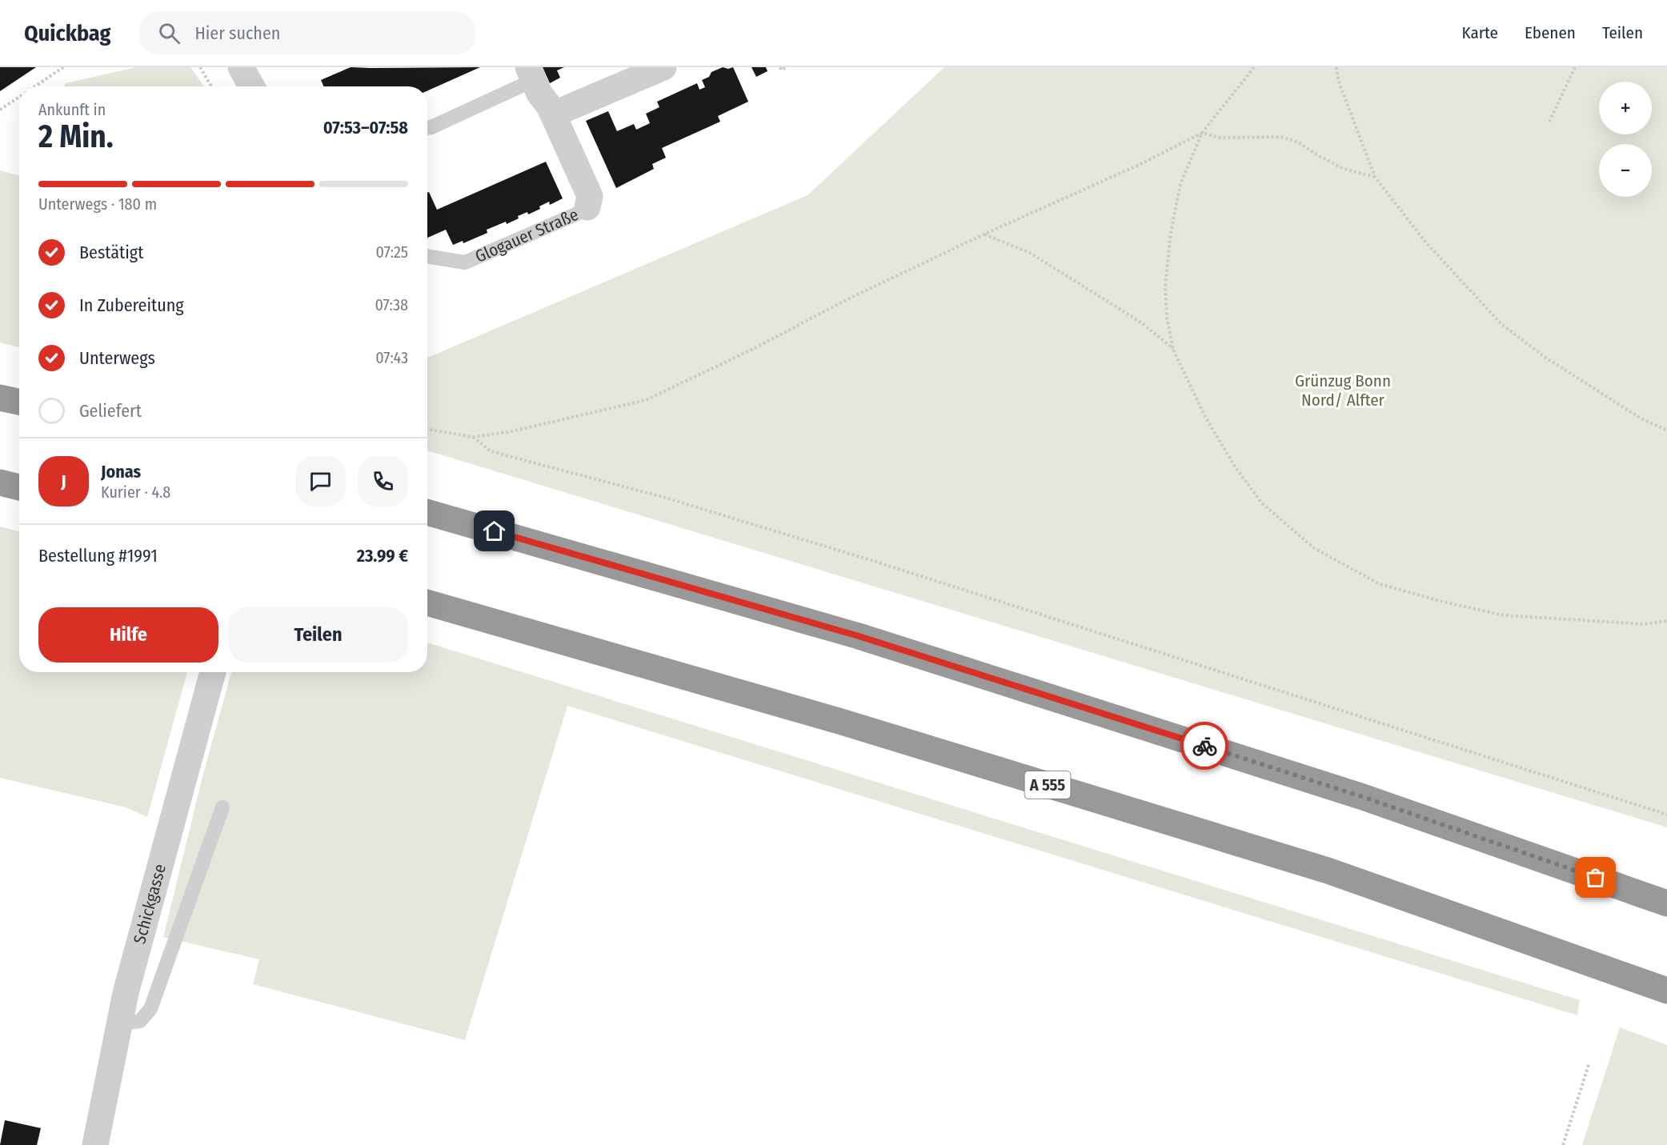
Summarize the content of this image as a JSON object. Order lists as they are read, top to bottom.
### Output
{
  "streets": {
    "highway": ["A 555"],
    "street": ["Glogauer Straße", "Schickgasse"]
  },
  "parks": ["Grünzug Bonn Nord/ Alfter"],
  "page": {
    "header": "Quickbag",
    "search": "Hier suchen",
    "nav": ["Karte", "Ebenen", "Teilen"],
    "map_buttons": ["+", "−"],
    "heading": ["2 Min.", "Ankunft in", "07:53–07:58"],
    "panel": [
      "Jonas",
      "Kurier · 4.8",
      "Bestellung #1991",
      "23.99 €"
    ],
    "bar": "Unterwegs · 180 m",
    "list": [
      ["Bestätigt", "07:25"],
      ["In Zubereitung", "07:38"],
      ["Unterwegs", "07:43"],
      "Geliefert"
    ],
    "round": "J",
    "buttons": ["Hilfe", "Teilen"]
  }
}
